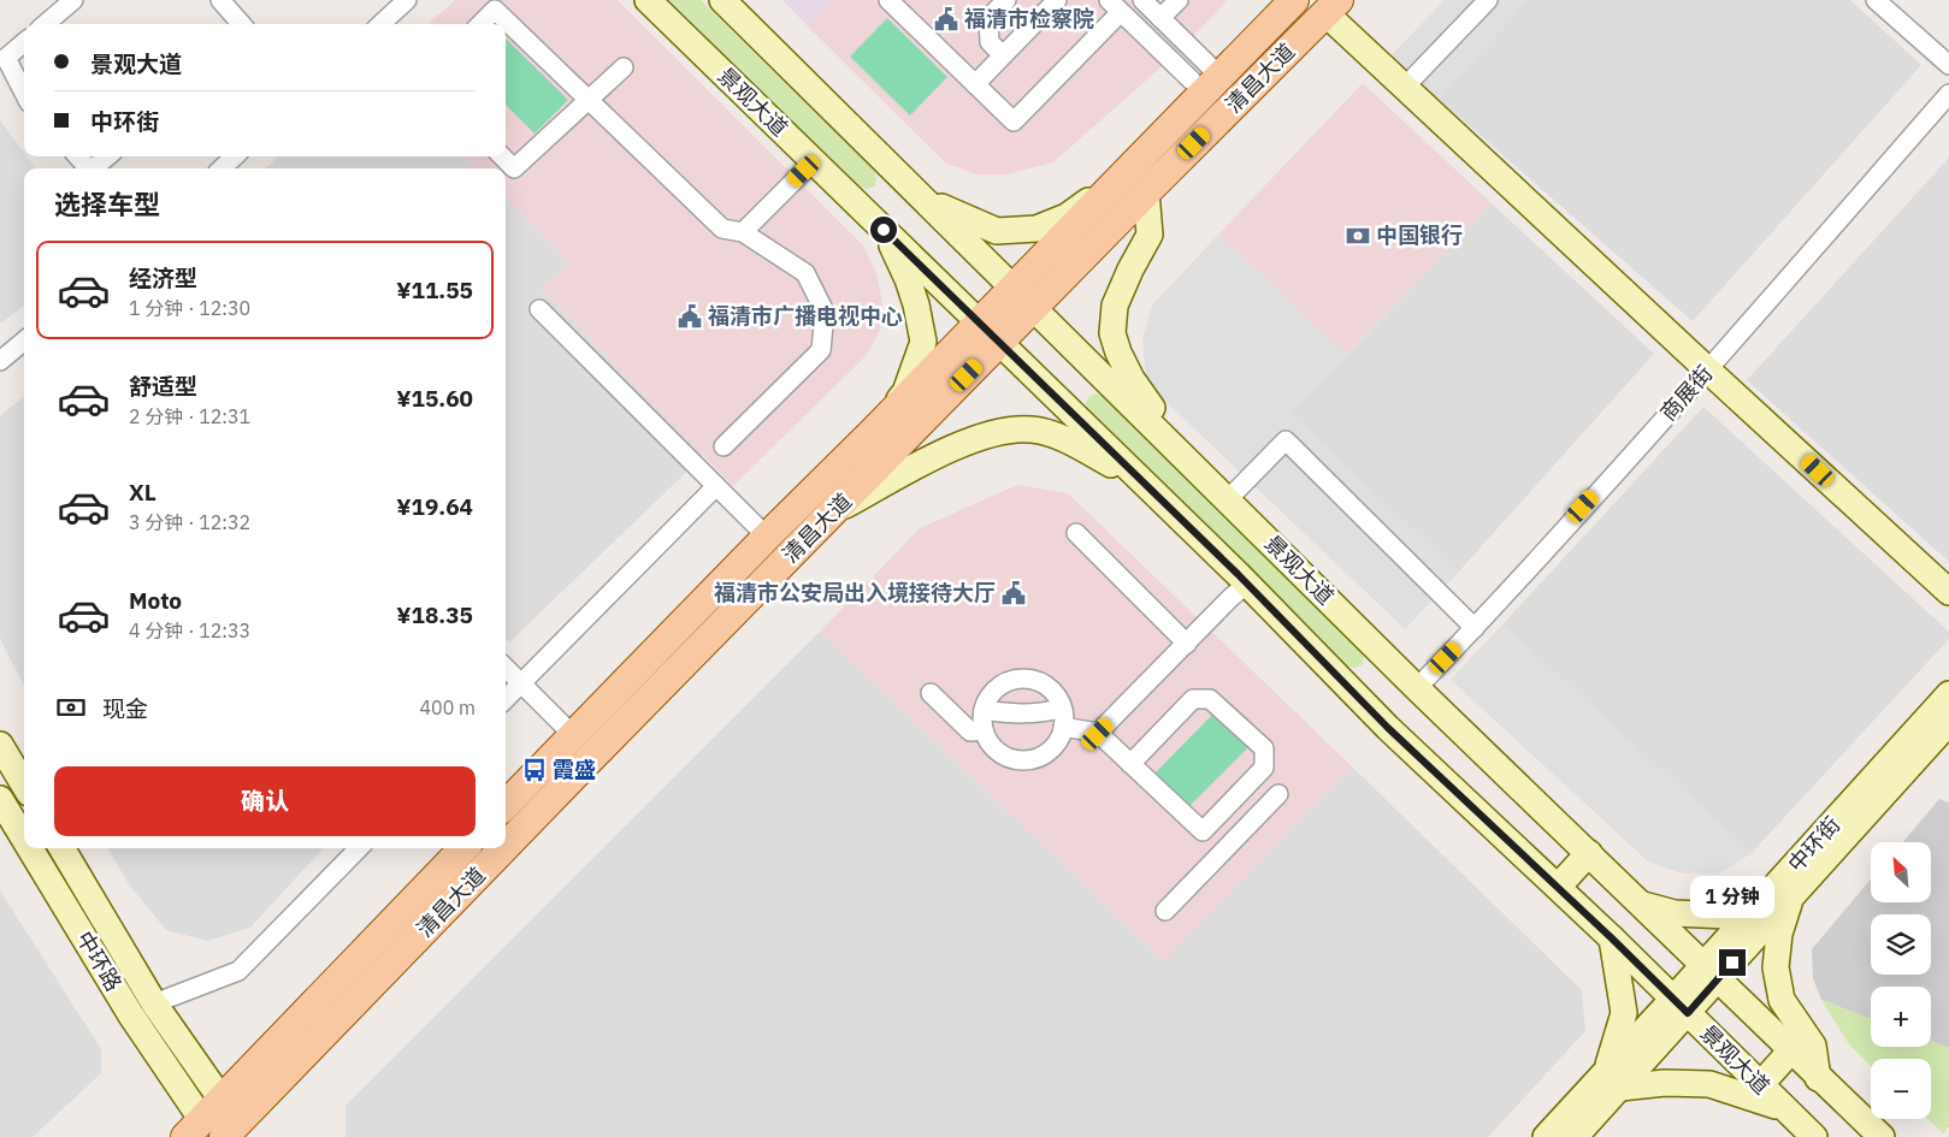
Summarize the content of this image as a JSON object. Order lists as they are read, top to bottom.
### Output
{
  "streets": {
    "main road": ["清昌大道"],
    "street": [
      "景观大道",
      "商展街",
      "中环街",
      "中环路"
    ]
  },
  "crossings": [
    ["清昌大道", "景观大道"],
    ["清昌大道", "中环路"],
    ["景观大道", "商展街"],
    ["景观大道", "中环街"]
  ],
  "places": {
    "public building": ["福清市检察院", "福清市广播电视中心", "福清市公安局出入境接待大厅"],
    "bank": ["中国银行"],
    "bus stop": ["霞盛"]
  },
  "north": "top left",
  "page": {
    "banner": ["景观大道", "中环街"],
    "heading": "选择车型",
    "list": [
      {
        "name": "经济型",
        "note": "1 分钟 · 12:30",
        "value": "¥11.55"
      },
      {
        "name": "舒适型",
        "note": "2 分钟 · 12:31",
        "value": "¥15.60"
      },
      {
        "name": "XL",
        "note": "3 分钟 · 12:32",
        "value": "¥19.64"
      },
      {
        "name": "Moto",
        "note": "4 分钟 · 12:33",
        "value": "¥18.35"
      }
    ],
    "pay": ["现金", "400 m"],
    "buttons": "确认",
    "map_buttons": ["+", "−"],
    "bubble": "1 分钟"
  }
}
